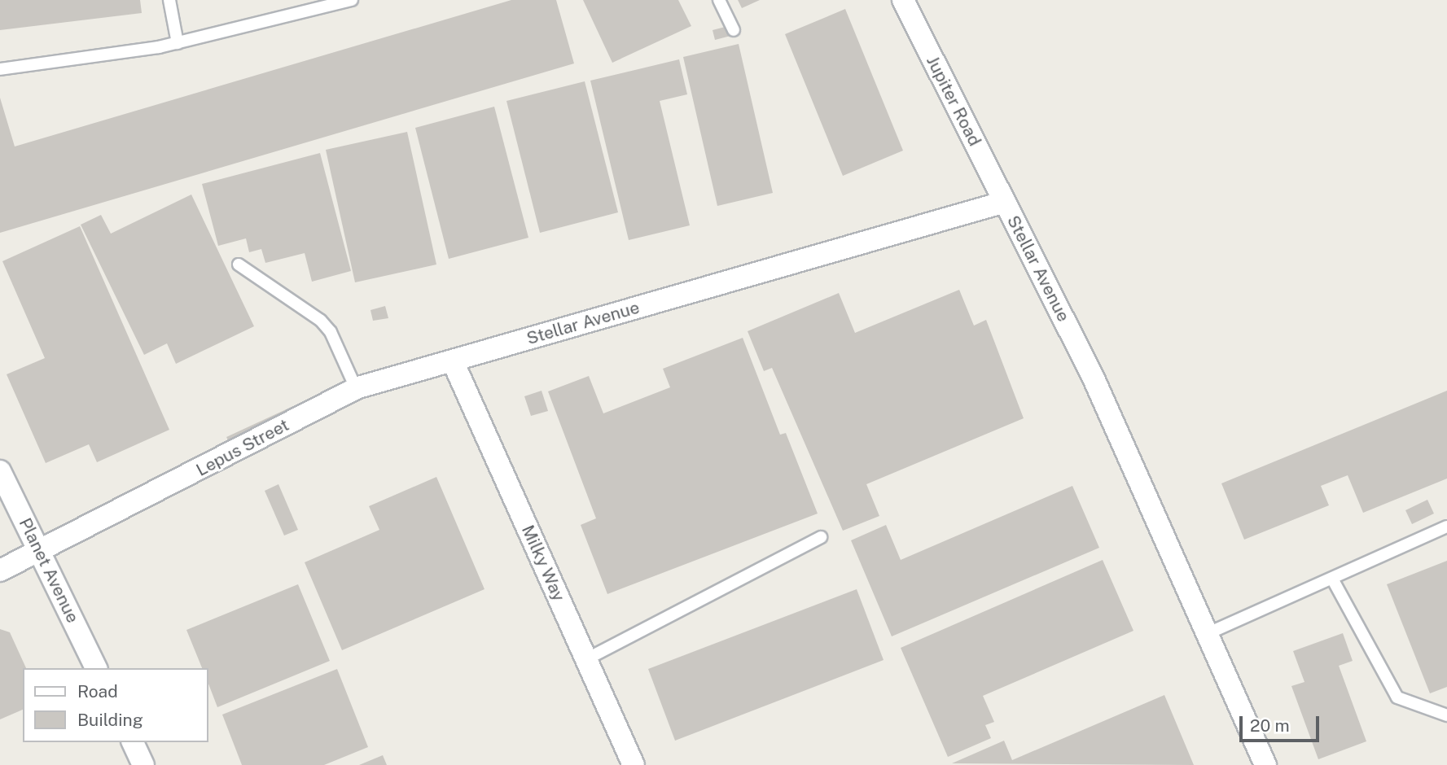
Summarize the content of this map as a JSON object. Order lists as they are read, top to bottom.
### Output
{
  "streets": {
    "street": [
      "Jupiter Road",
      "Stellar Avenue",
      "Lepus Street",
      "Milky Way",
      "Planet Avenue"
    ]
  },
  "crossings": [
    ["Jupiter Road", "Stellar Avenue"],
    ["Stellar Avenue", "Lepus Street"],
    ["Stellar Avenue", "Milky Way"],
    ["Lepus Street", "Milky Way"],
    ["Lepus Street", "Planet Avenue"]
  ],
  "legend": ["Road", "Building"],
  "scale_bar": "20 m"
}
